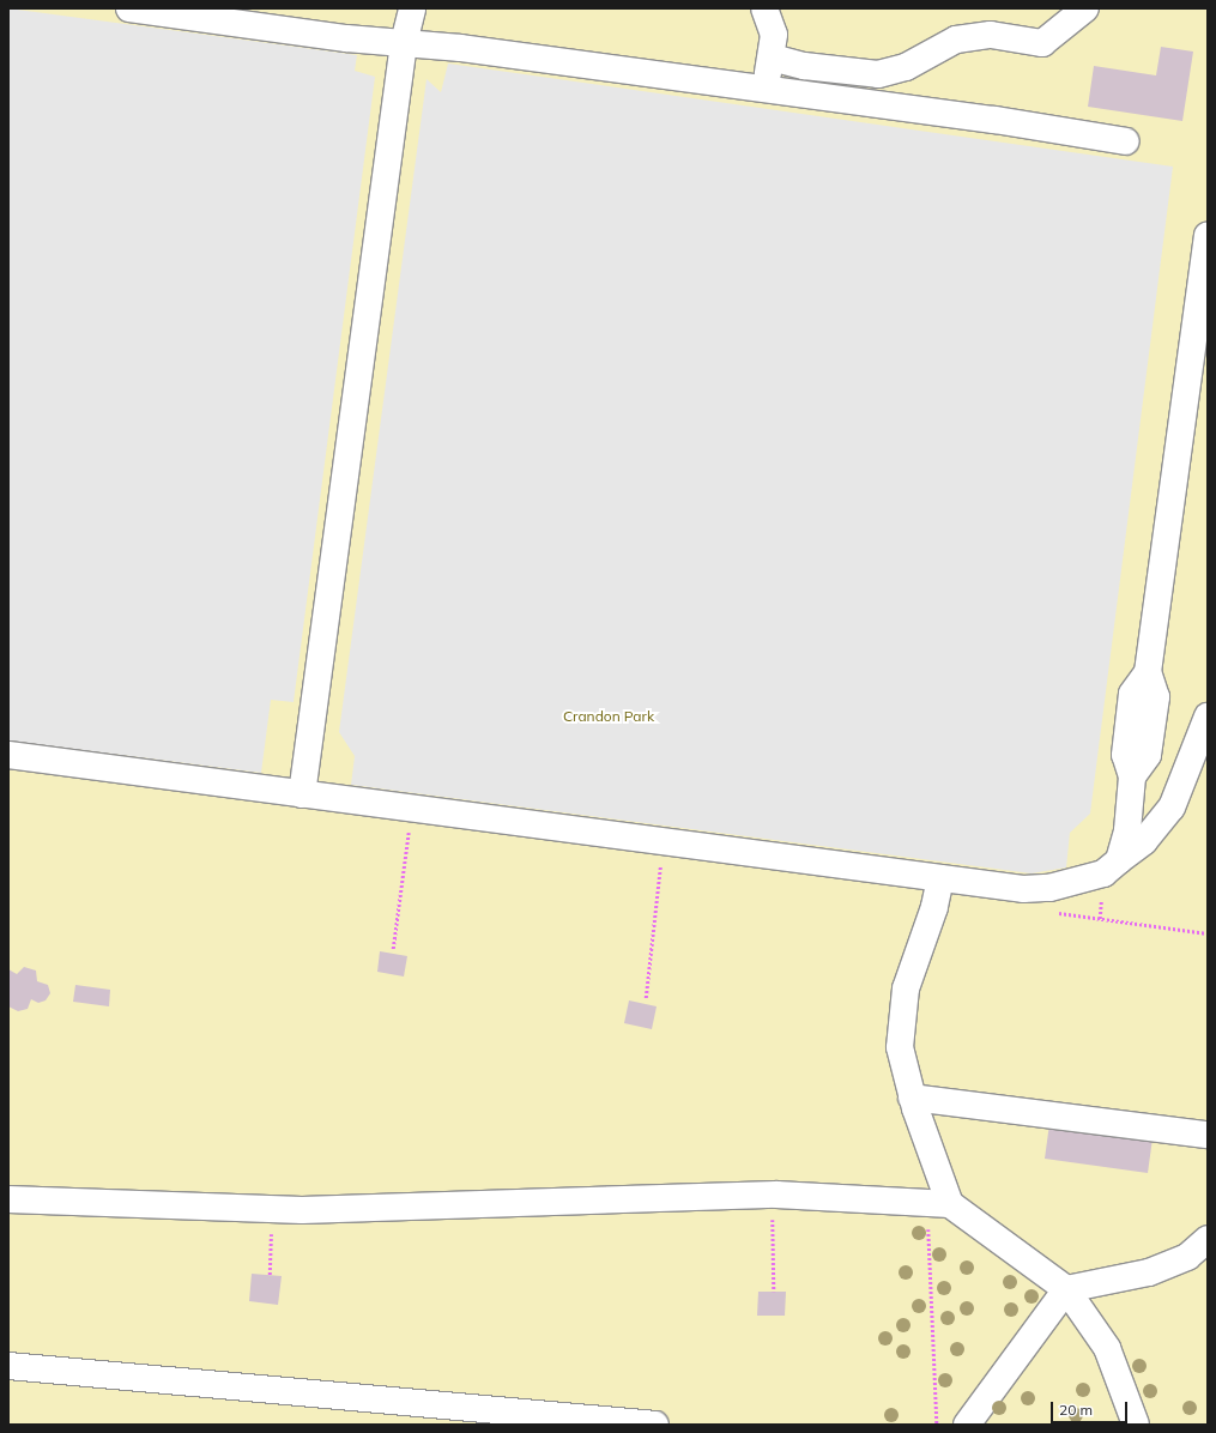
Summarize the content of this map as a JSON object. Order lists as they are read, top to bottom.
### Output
{
  "parks": ["Crandon Park"],
  "scale_bar": "20 m"
}
